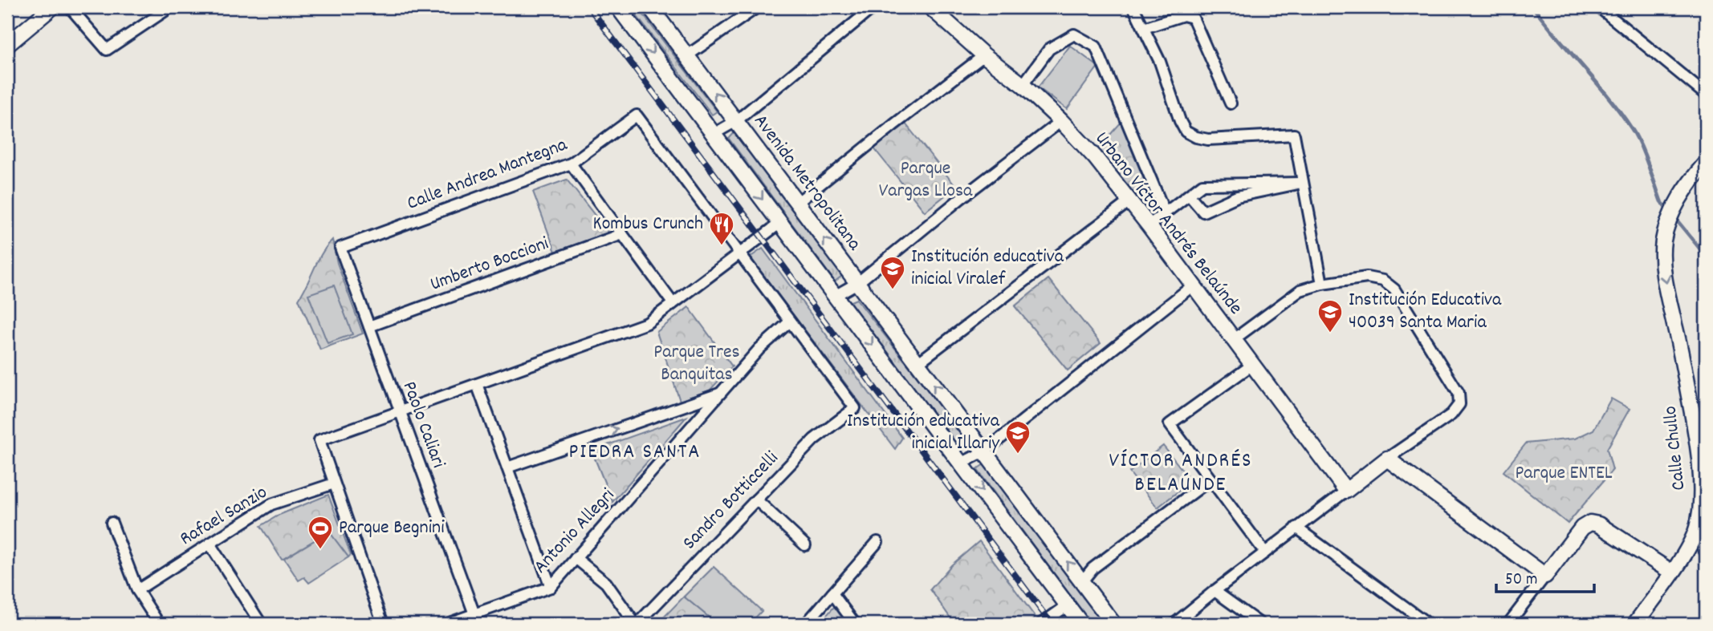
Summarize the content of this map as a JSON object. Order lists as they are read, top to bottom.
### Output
{
  "streets": {
    "street": [
      "Calle Andrea Mantegna",
      "Avenida Metropolitana",
      "Urbano Víctor Andrés Belaúnde",
      "Umberto Boccioni",
      "Paolo Caliari",
      "Calle Chullo",
      "Sandro Botticcelli",
      "Rafael Sanzio",
      "Antonio Allegri"
    ]
  },
  "crossings": [
    ["Calle Andrea Mantegna", "Paolo Caliari"],
    ["Umberto Boccioni", "Paolo Caliari"],
    ["Paolo Caliari", "Antonio Allegri"],
    ["Sandro Botticcelli", "Antonio Allegri"]
  ],
  "one_way": ["Calle Chullo"],
  "districts": ["PIEDRA SANTA", "VÍCTOR ANDRÉS BELAÚNDE"],
  "parks": ["Parque Vargas Llosa", "Parque Tres Banquitas", "Parque ENTEL"],
  "places": {
    "restaurant": ["Kombus Crunch"],
    "school or university": ["Institución educativa inicial Viralef", "Institución Educativa 40039 Santa Maria", "Institución educativa inicial Illariy"],
    "sports": ["Parque Begnini"]
  },
  "scale_bar": "50 m"
}
